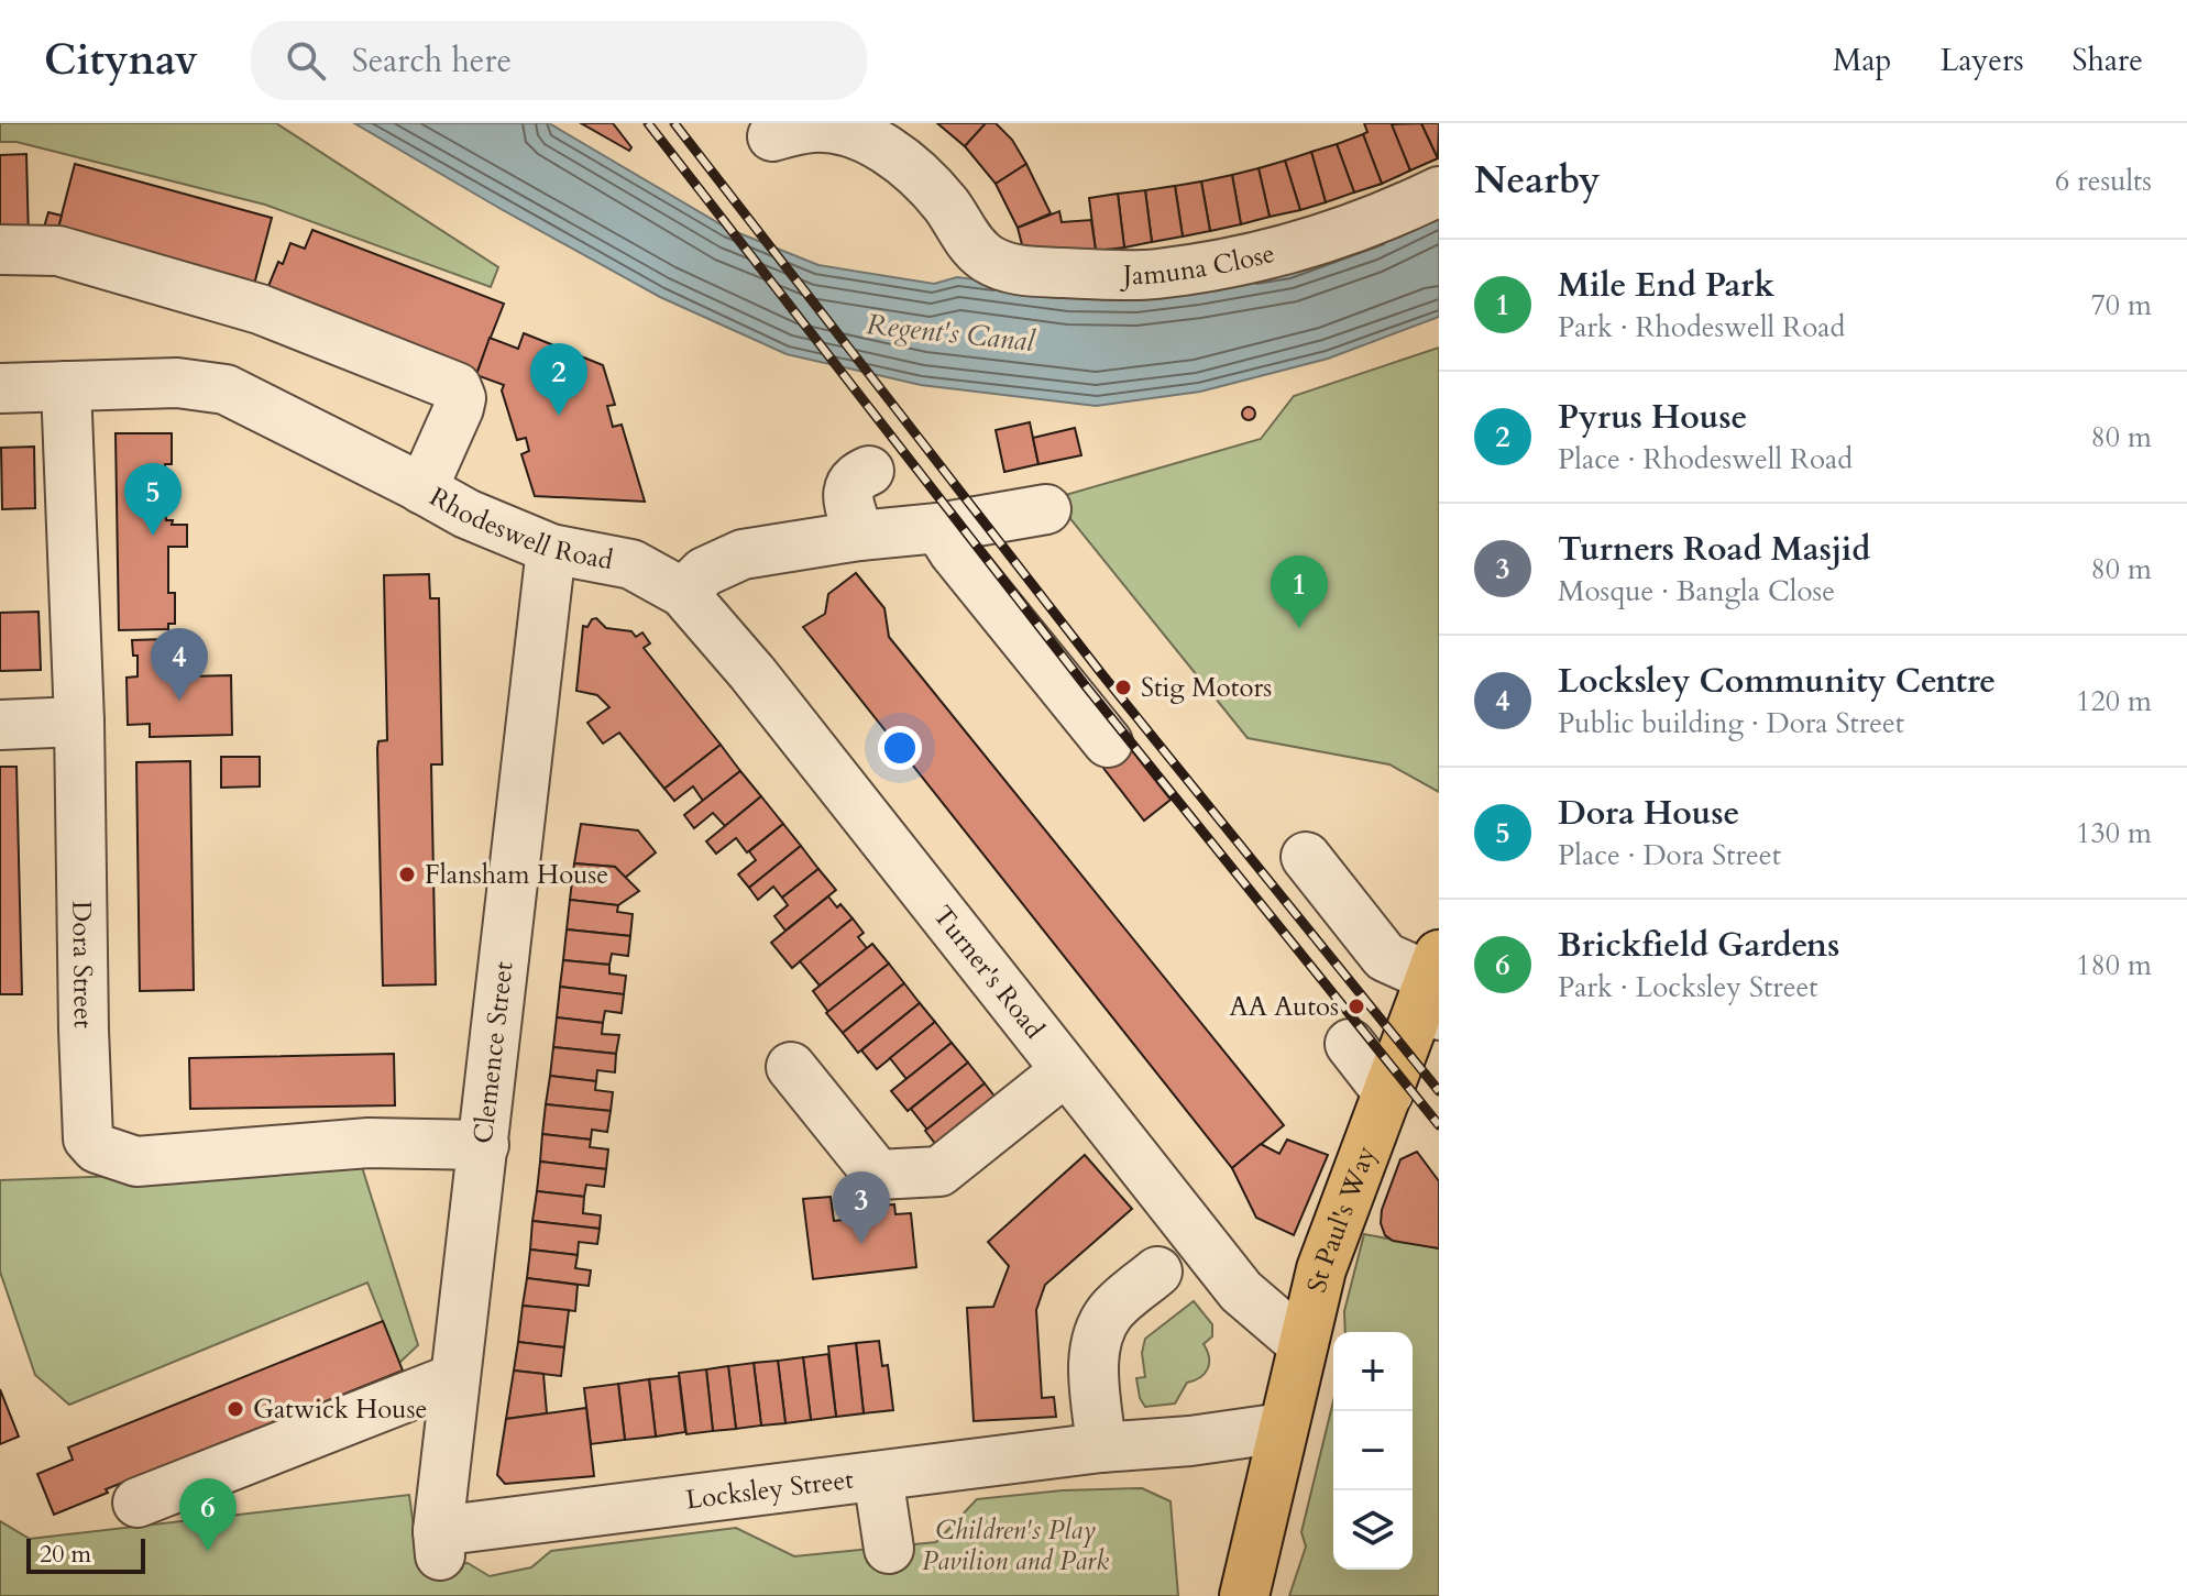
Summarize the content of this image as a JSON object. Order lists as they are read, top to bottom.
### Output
{
  "streets": {
    "main road": ["St Paul's Way"],
    "street": [
      "Jamuna Close",
      "Rhodeswell Road",
      "Dora Street",
      "Turner's Road",
      "Clemence Street",
      "Locksley Street"
    ]
  },
  "crossings": [
    ["Rhodeswell Road", "Dora Street"],
    ["Rhodeswell Road", "Turner's Road"],
    ["Rhodeswell Road", "Clemence Street"],
    ["Dora Street", "Clemence Street"],
    ["Turner's Road", "St Paul's Way"],
    ["Clemence Street", "Locksley Street"],
    ["St Paul's Way", "Locksley Street"]
  ],
  "water": ["Regent's Canal"],
  "parks": ["Children's Play Pavilion and Park"],
  "places": [
    "Stig Motors",
    "Flansham House",
    "AA Autos",
    "Gatwick House"
  ],
  "scale_bar": "20 m",
  "page": {
    "header": "Citynav",
    "search": "Search here",
    "nav": ["Map", "Layers", "Share"],
    "heading": ["Nearby", "6 results"],
    "list": [
      {
        "mark": "1",
        "name": "Mile End Park",
        "note": "Park · Rhodeswell Road",
        "value": "70 m"
      },
      {
        "mark": "2",
        "name": "Pyrus House",
        "note": "Place · Rhodeswell Road",
        "value": "80 m"
      },
      {
        "mark": "3",
        "name": "Turners Road Masjid",
        "note": "Mosque · Bangla Close",
        "value": "80 m"
      },
      {
        "mark": "4",
        "name": "Locksley Community Centre",
        "note": "Public building · Dora Street",
        "value": "120 m"
      },
      {
        "mark": "5",
        "name": "Dora House",
        "note": "Place · Dora Street",
        "value": "130 m"
      },
      {
        "mark": "6",
        "name": "Brickfield Gardens",
        "note": "Park · Locksley Street",
        "value": "180 m"
      }
    ],
    "pins": [
      "2",
      "5",
      "1",
      "4",
      "3",
      "6"
    ],
    "map_buttons": ["+", "−"],
    "scale": "20 m"
  }
}
